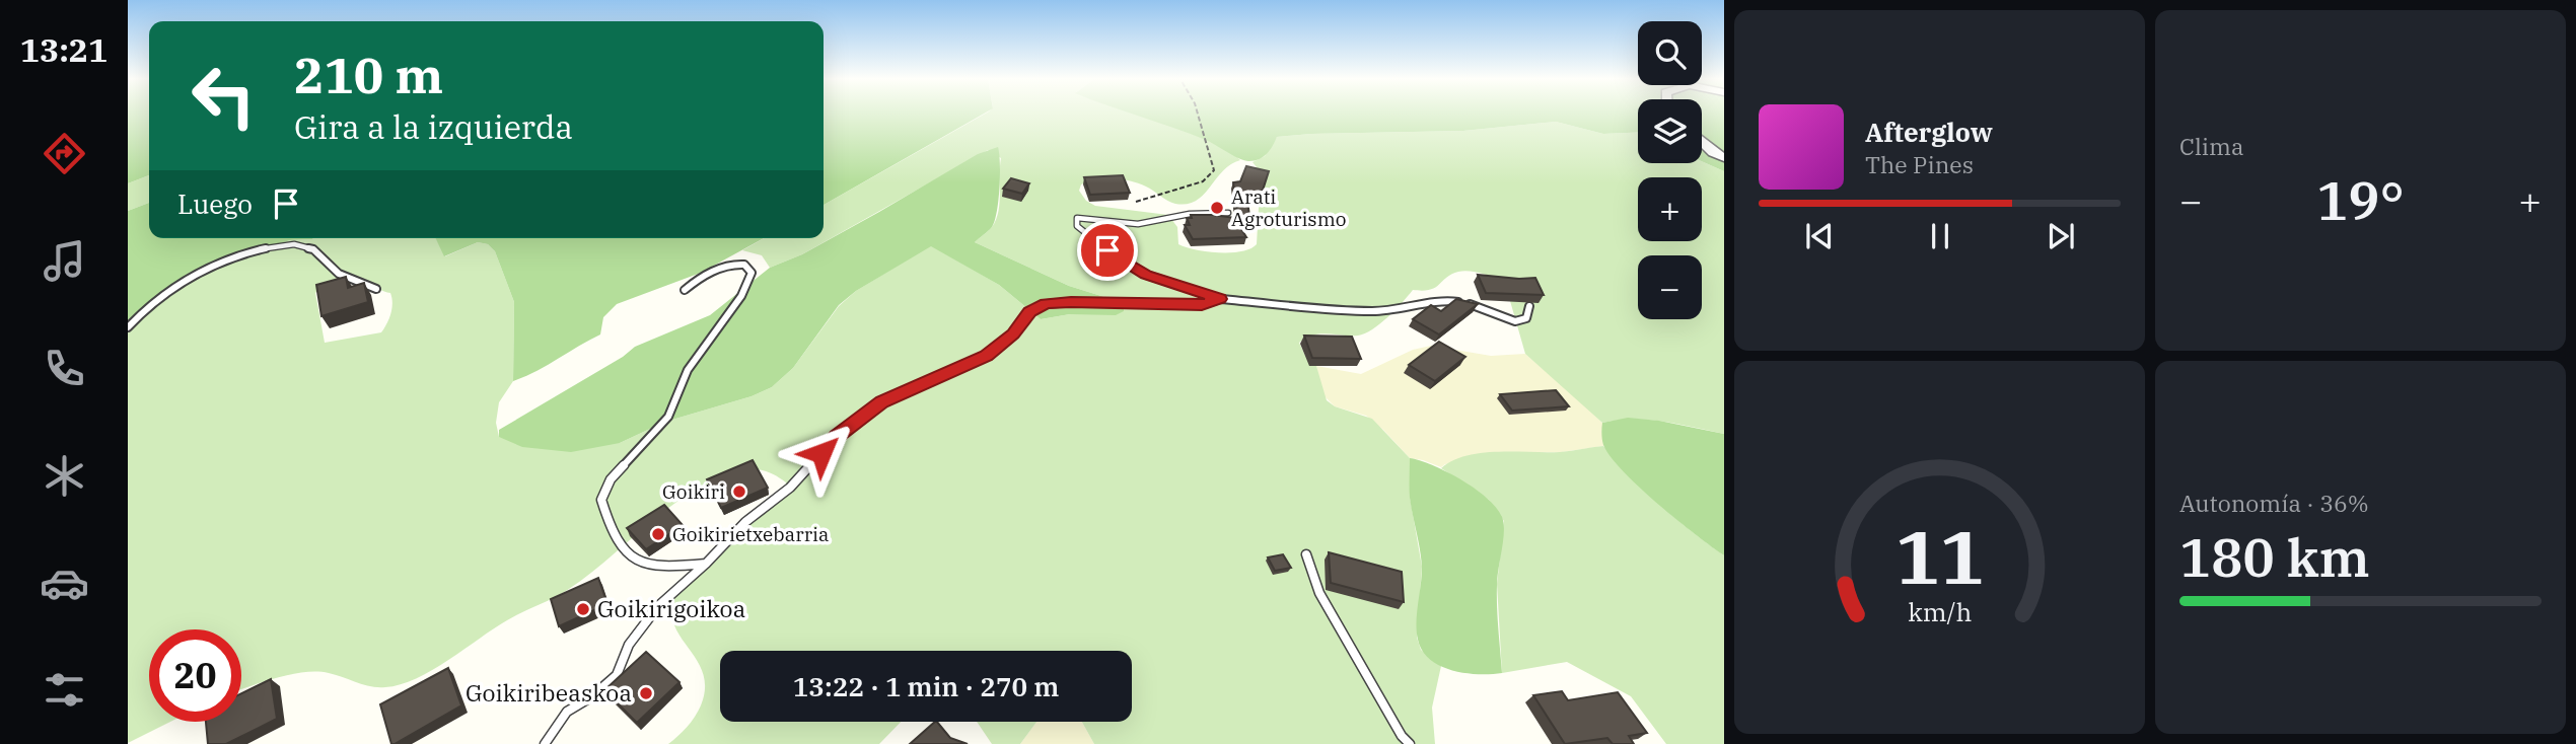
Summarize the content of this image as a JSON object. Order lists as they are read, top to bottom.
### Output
{
  "places": [
    "Arati Agroturismo",
    "Goikiri",
    "Goikirietxebarria",
    "Goikirigoikoa",
    "Goikiribeaskoa"
  ],
  "page": {
    "tabs": "13:21",
    "tile": [
      "Clima",
      ["Autonomía · 36%", "180 km"]
    ],
    "map_buttons": ["+", "−"],
    "turn": ["210 m", "Gira a la izquierda"],
    "song": ["Afterglow", "The Pines"],
    "then": "Luego",
    "heat": ["−", "19°", "+"],
    "limit": "20",
    "trip": "13:22 · 1 min · 270 m",
    "gauge": ["11", "km/h"]
  }
}
